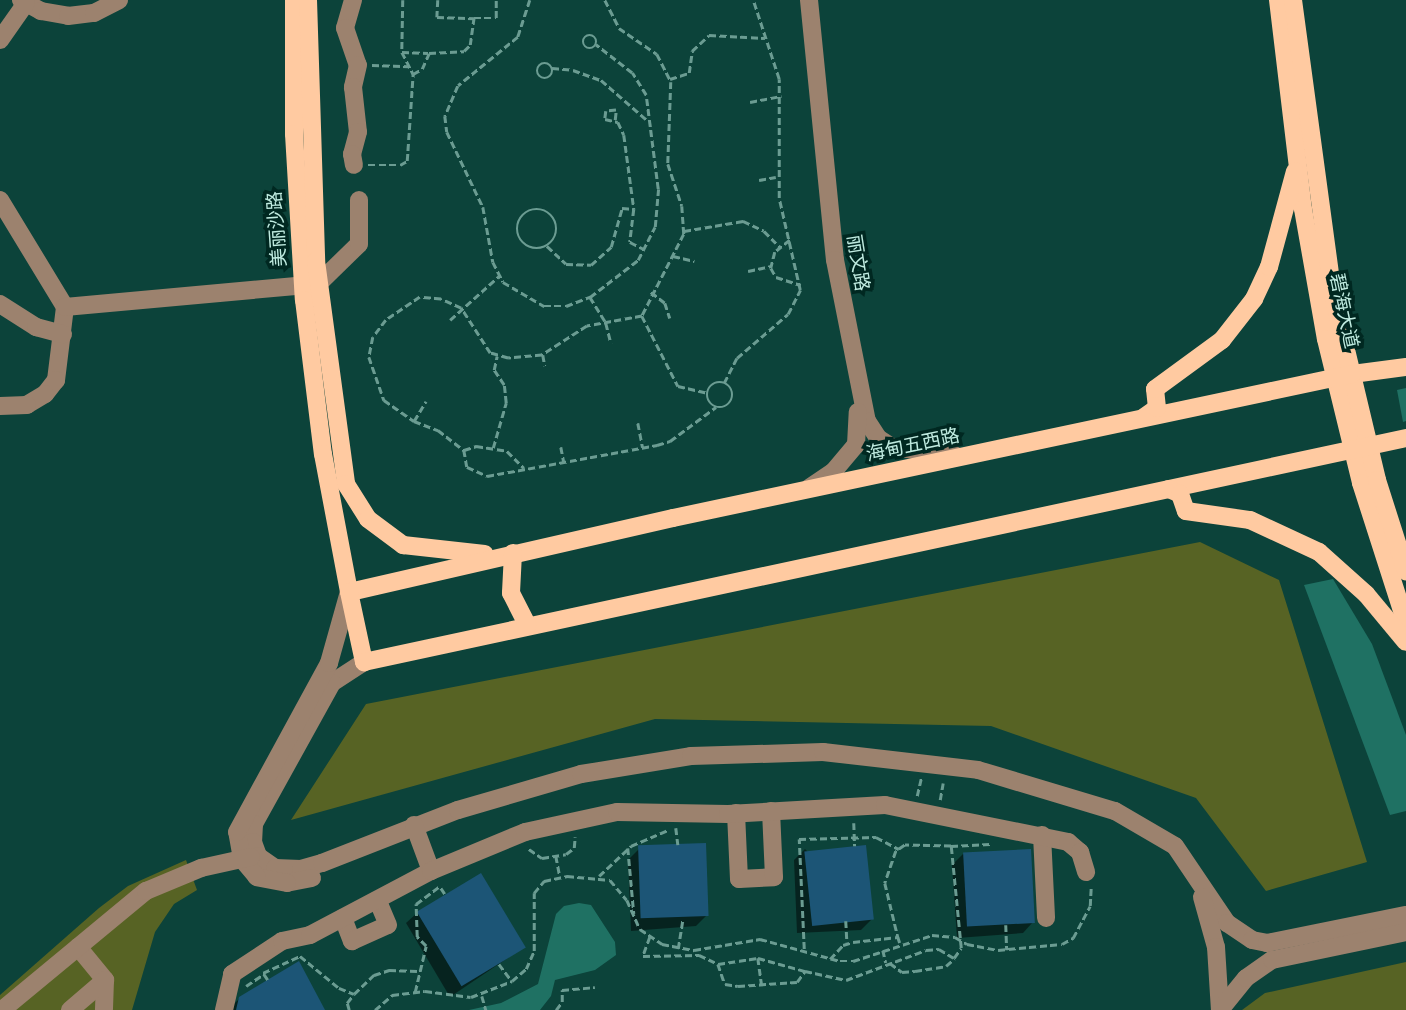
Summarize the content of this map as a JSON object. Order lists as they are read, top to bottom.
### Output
{
  "streets": {
    "main road": ["美丽沙路", "碧海大道", "海甸五西路"],
    "street": ["丽文路"]
  },
  "crossings": [
    ["丽文路", "海甸五西路"],
    ["碧海大道", "海甸五西路"]
  ]
}
